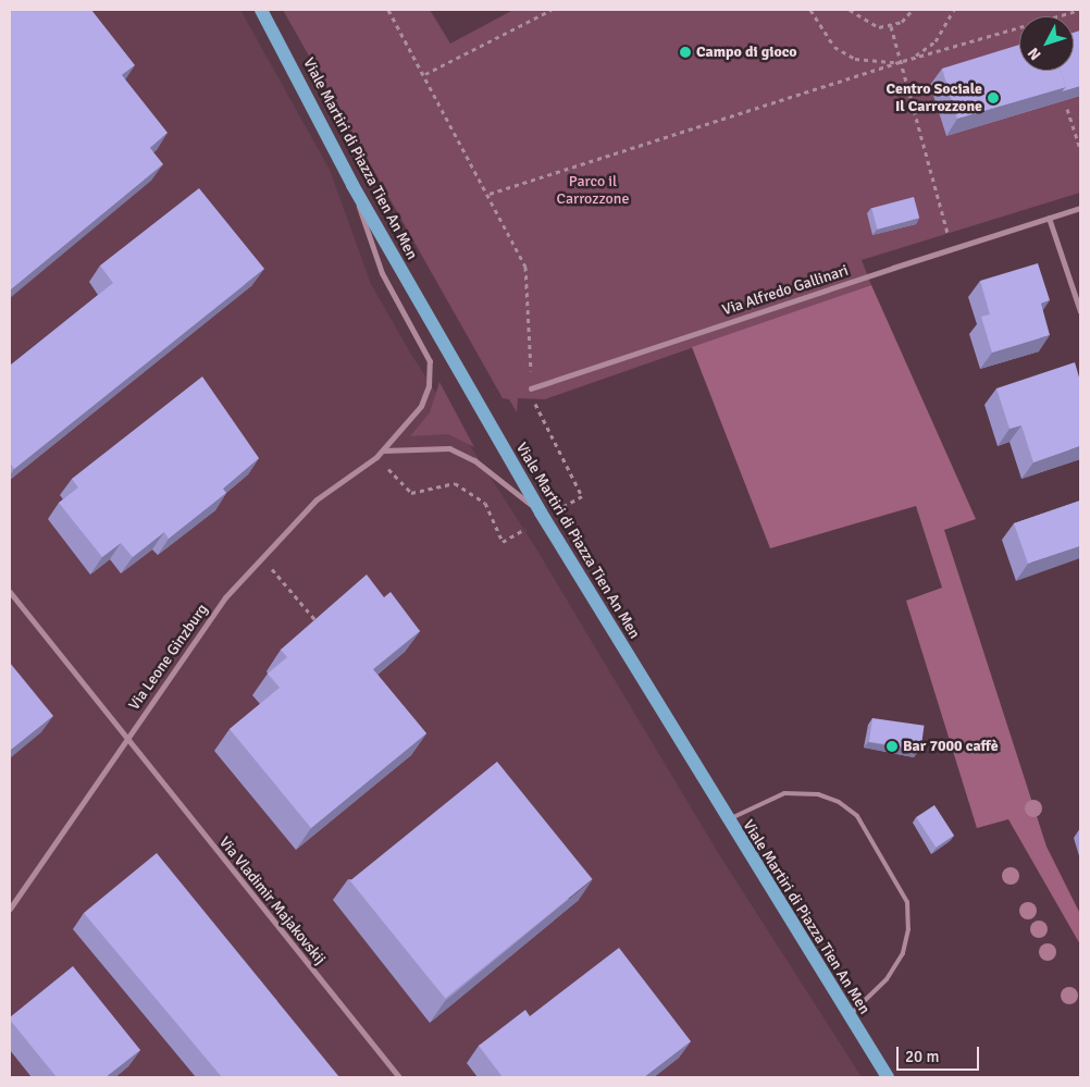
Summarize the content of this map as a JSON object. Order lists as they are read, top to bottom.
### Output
{
  "streets": {
    "main road": ["Viale Martiri di Piazza Tien An Men"],
    "street": ["Via Alfredo Gallinari", "Via Leone Ginzburg", "Via Vladimir Majakovskij"]
  },
  "crossings": [
    ["Viale Martiri di Piazza Tien An Men", "Via Leone Ginzburg"],
    ["Via Leone Ginzburg", "Via Vladimir Majakovskij"]
  ],
  "parks": ["Parco il Carrozzone"],
  "places": ["Campo di gioco", "Centro Sociale Il Carrozzone", "Bar 7000 caffè"],
  "scale_bar": "20 m",
  "north": "bottom left"
}
